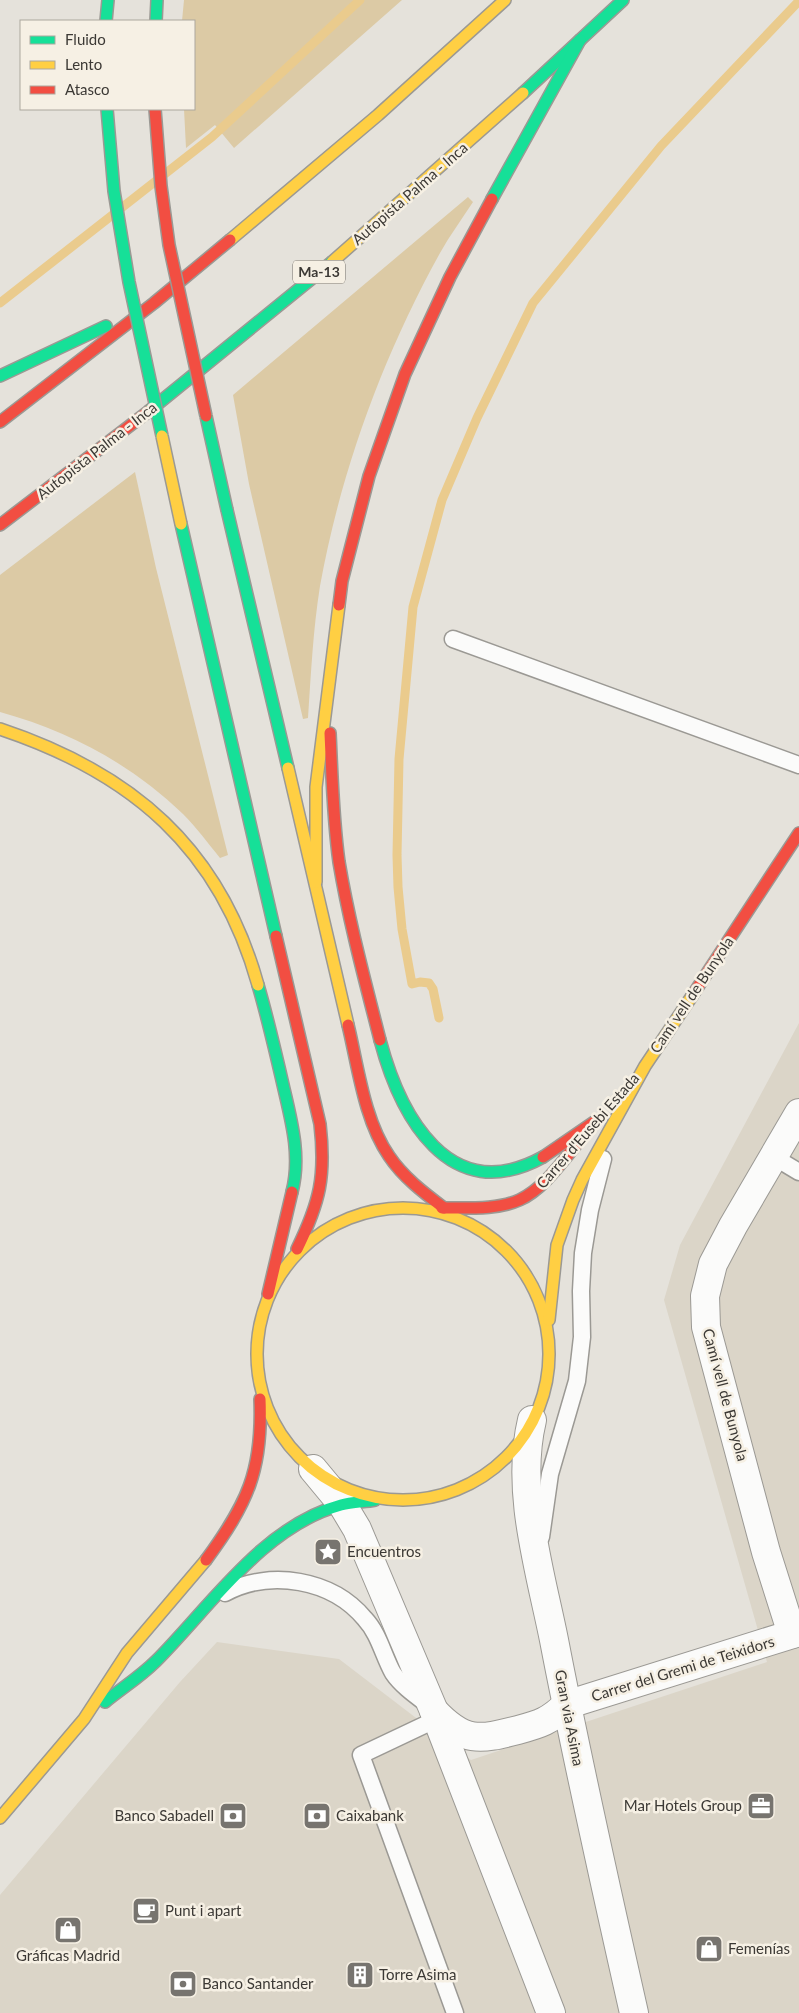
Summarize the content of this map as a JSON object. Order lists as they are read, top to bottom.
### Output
{
  "streets": {
    "main road": [
      "Autopista Palma - Inca",
      "Ma-13",
      "Camí vell de Bunyola",
      "Carrer d'Eusebi Estada"
    ],
    "street": ["Carrer del Gremi de Teixidors", "Gran via Asima"]
  },
  "crossings": [
    ["Camí vell de Bunyola", "Carrer d'Eusebi Estada"],
    ["Camí vell de Bunyola", "Carrer del Gremi de Teixidors"],
    ["Carrer del Gremi de Teixidors", "Gran via Asima"]
  ],
  "places": {
    "place": ["Encuentros"],
    "office": ["Mar Hotels Group"],
    "bank": ["Banco Sabadell", "Caixabank", "Banco Santander"],
    "cafe": ["Punt i apart"],
    "shop": ["Gráficas Madrid", "Femenías"],
    "building": ["Torre Asima"]
  },
  "legend": ["Fluido", "Lento", "Atasco"]
}
